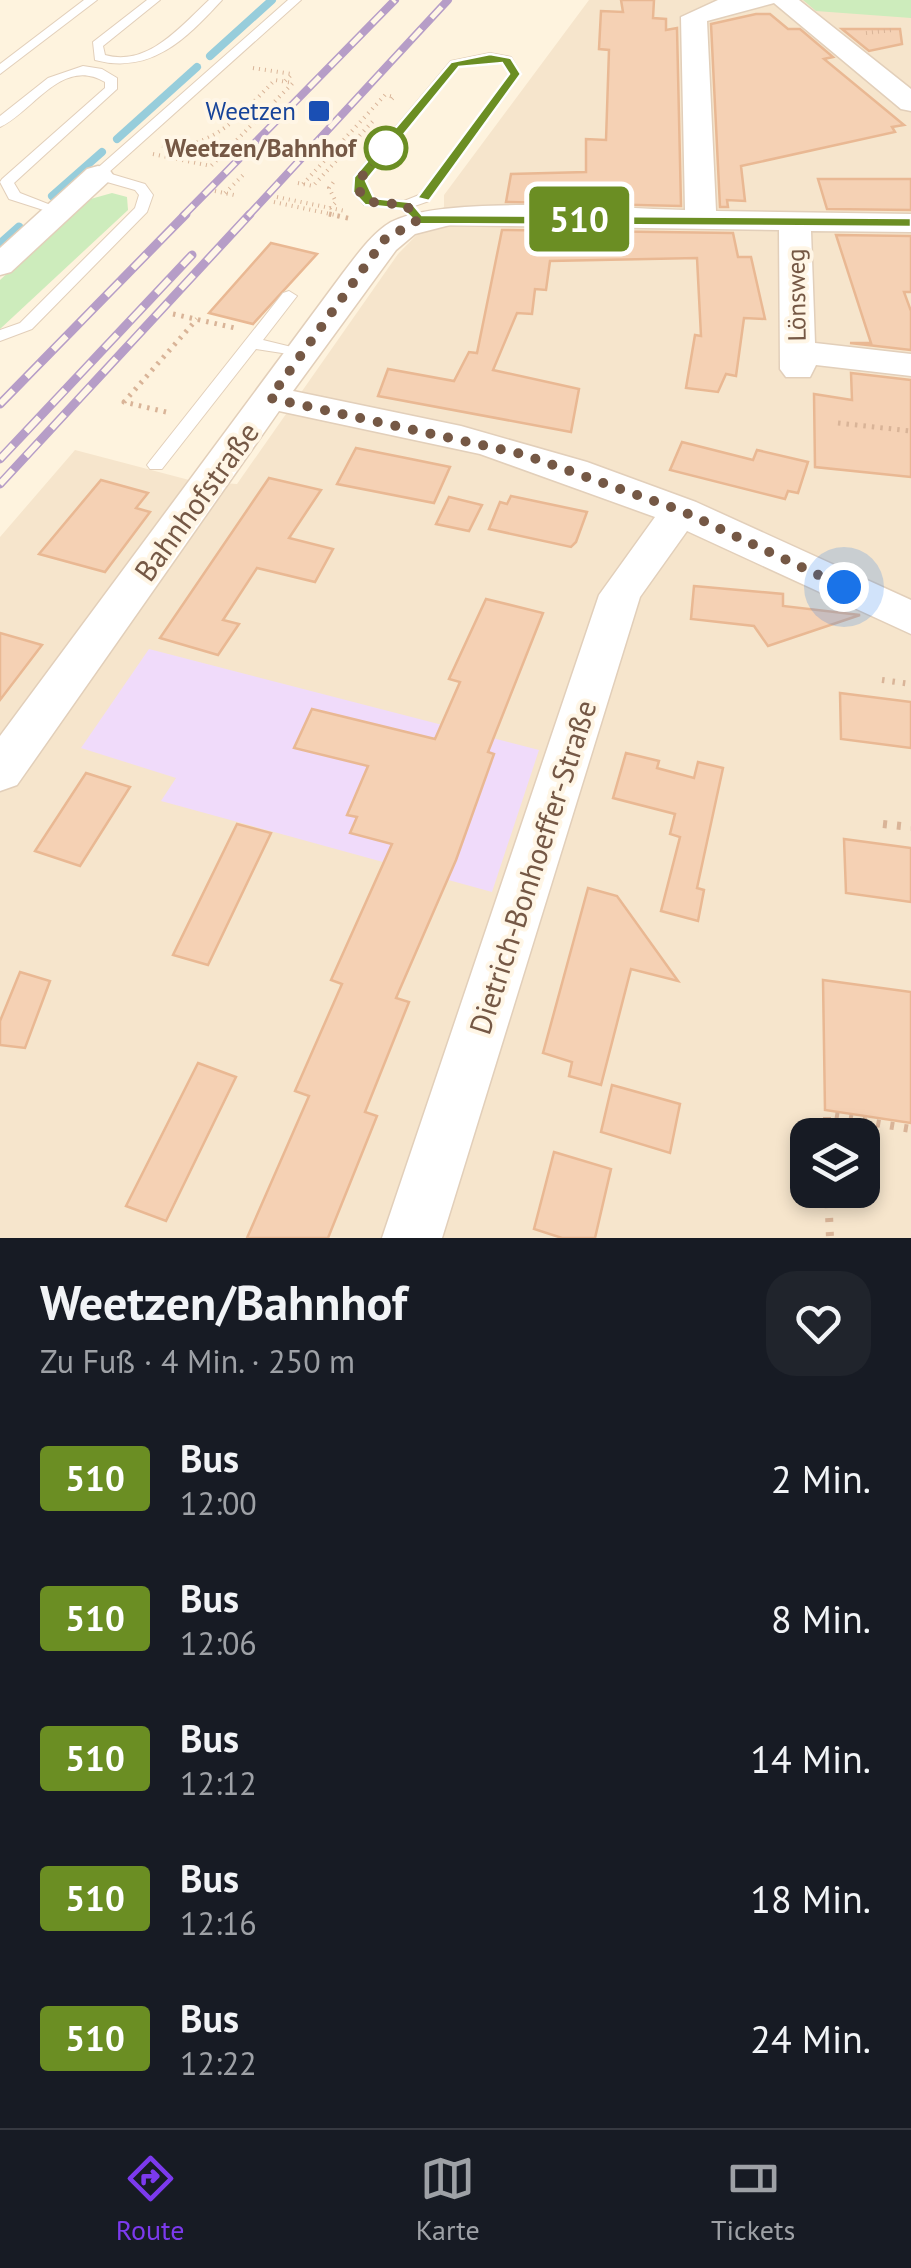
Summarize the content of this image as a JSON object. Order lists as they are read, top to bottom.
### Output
{
  "streets": {
    "street": ["Lönsweg", "Bahnhofstraße", "Dietrich-Bonhoeffer-Straße"]
  },
  "places": {
    "transit": ["Weetzen"],
    "other": ["Weetzen/Bahnhof"]
  },
  "lines": ["bus line 510"],
  "page": {
    "on_map": "510",
    "heading": ["Weetzen/Bahnhof", "Zu Fuß · 4 Min. · 250 m"],
    "list": [
      {
        "mark": "510",
        "name": "Bus",
        "note": "12:00",
        "value": "2 Min."
      },
      {
        "mark": "510",
        "name": "Bus",
        "note": "12:06",
        "value": "8 Min."
      },
      {
        "mark": "510",
        "name": "Bus",
        "note": "12:12",
        "value": "14 Min."
      },
      {
        "mark": "510",
        "name": "Bus",
        "note": "12:16",
        "value": "18 Min."
      },
      {
        "mark": "510",
        "name": "Bus",
        "note": "12:22",
        "value": "24 Min."
      }
    ],
    "tabs": ["Route", "Karte", "Tickets"]
  }
}
